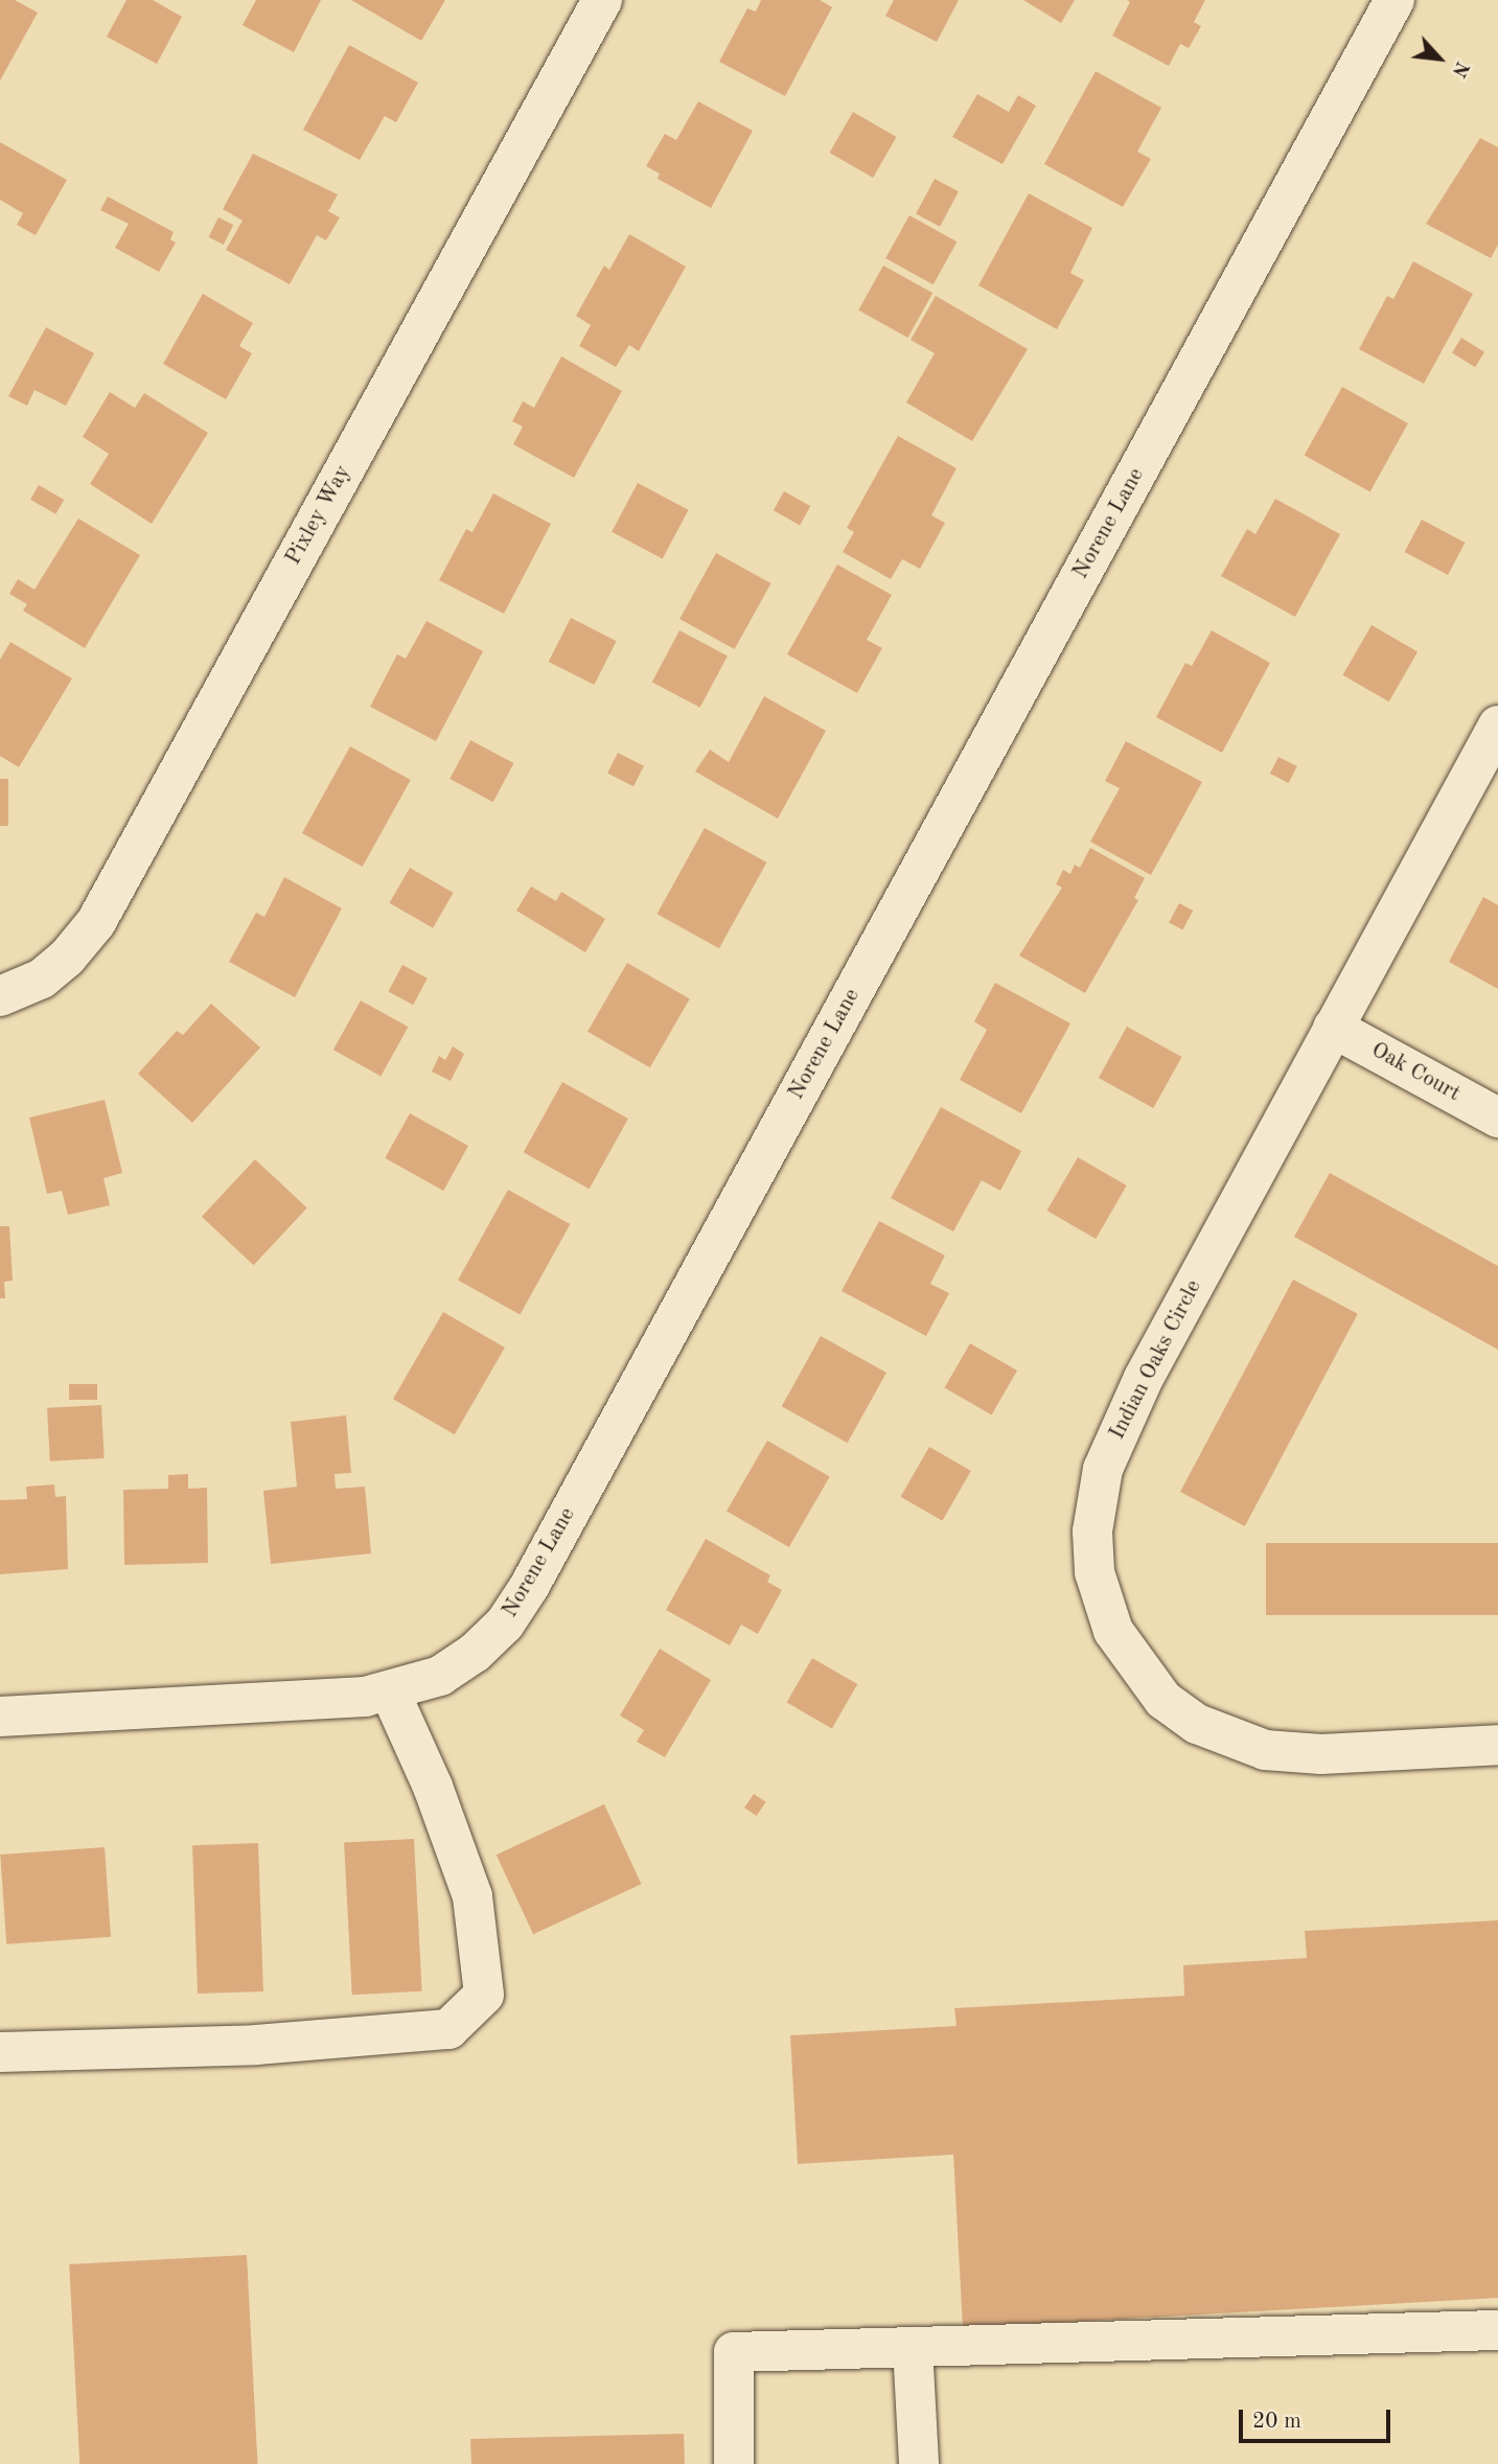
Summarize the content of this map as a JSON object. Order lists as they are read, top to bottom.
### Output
{
  "streets": {
    "street": [
      "Pixley Way",
      "Norene Lane",
      "Oak Court",
      "Indian Oaks Circle"
    ]
  },
  "crossings": [
    ["Oak Court", "Indian Oaks Circle"]
  ],
  "scale_bar": "20 m",
  "north": "bottom right"
}
